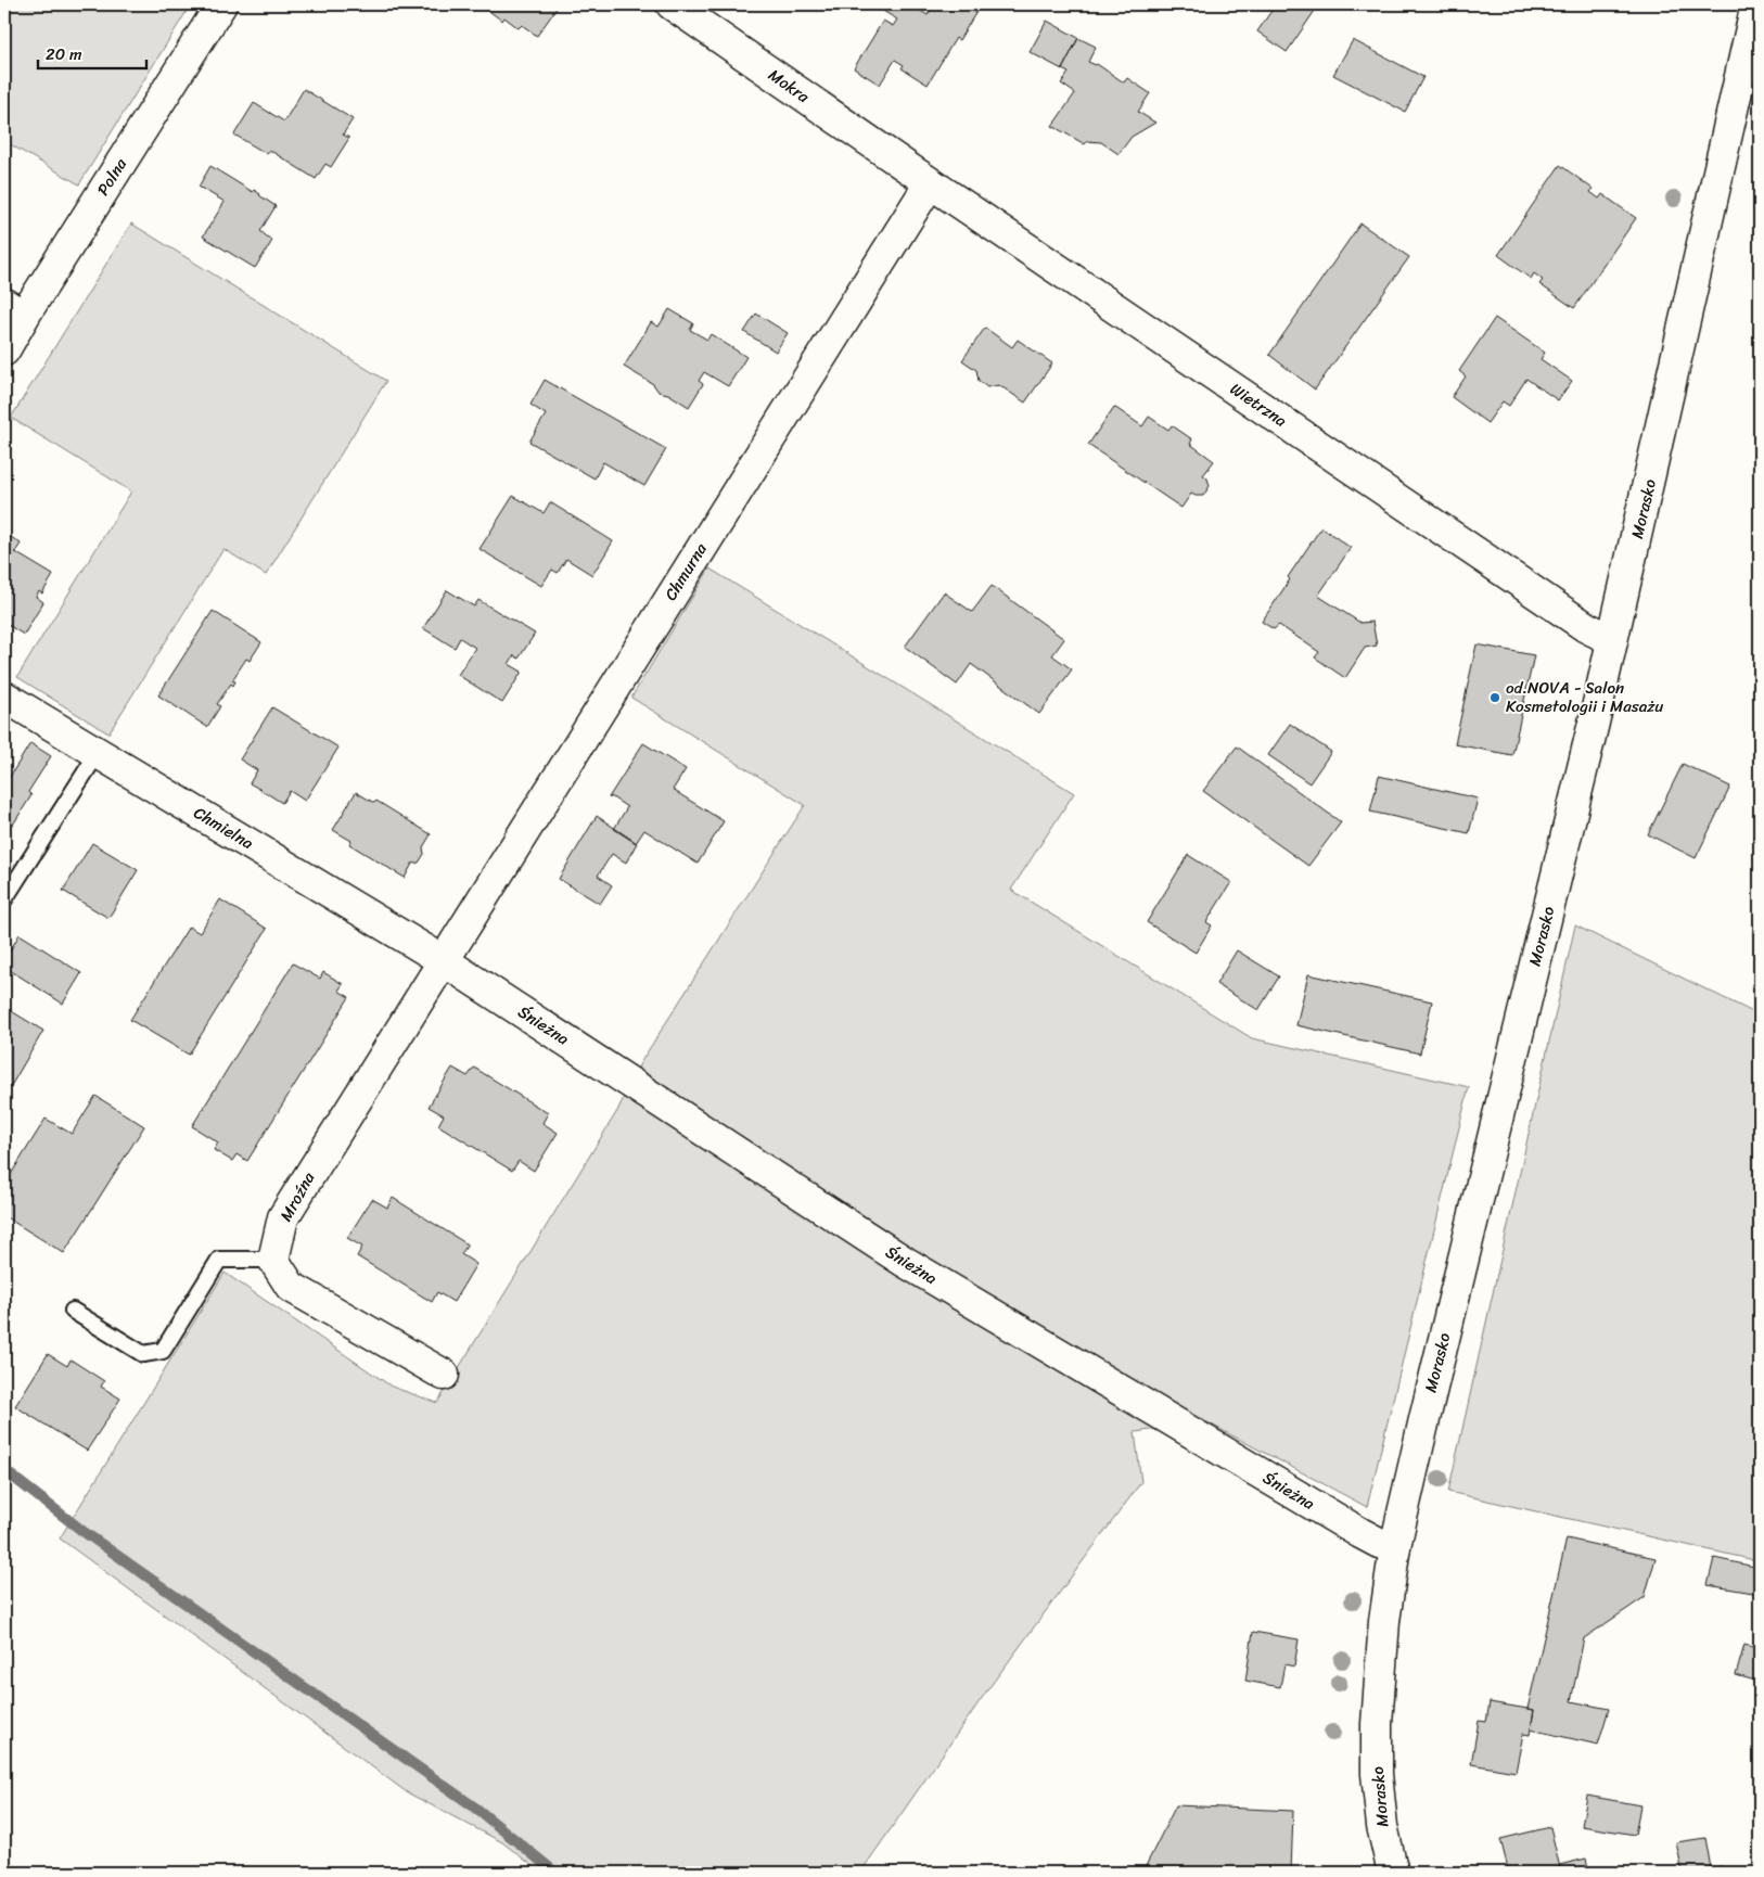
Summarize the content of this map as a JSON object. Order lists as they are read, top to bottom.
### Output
{
  "streets": {
    "street": [
      "Mokra",
      "Polna",
      "Wietrzna",
      "Morasko",
      "Chmurna",
      "Chmielna",
      "Śnieżna",
      "Mroźna"
    ]
  },
  "crossings": [
    ["Mokra", "Wietrzna"],
    ["Mokra", "Chmurna"],
    ["Wietrzna", "Morasko"],
    ["Wietrzna", "Chmurna"],
    ["Morasko", "Śnieżna"],
    ["Chmurna", "Chmielna"],
    ["Chmurna", "Śnieżna"],
    ["Chmurna", "Mroźna"],
    ["Chmielna", "Śnieżna"],
    ["Chmielna", "Mroźna"],
    ["Śnieżna", "Mroźna"]
  ],
  "places": ["od.NOVA - Salon Kosmetologii i Masażu"],
  "scale_bar": "20 m"
}
